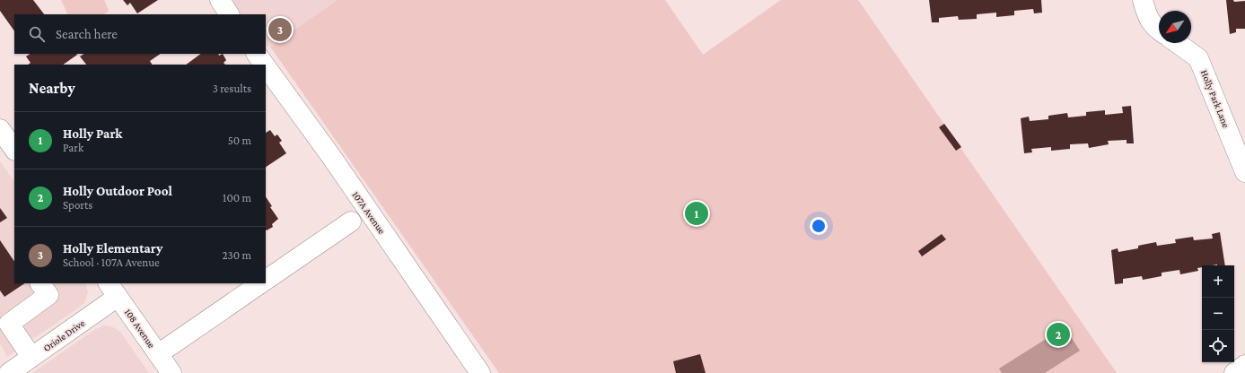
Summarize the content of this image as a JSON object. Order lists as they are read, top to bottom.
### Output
{
  "streets": {
    "street": [
      "Holly Park Lane",
      "107A Avenue",
      "108 Avenue",
      "Oriole Drive"
    ]
  },
  "crossings": [
    ["108 Avenue", "Oriole Drive"]
  ],
  "north": "bottom left",
  "page": {
    "search": "Search here",
    "pins": ["3", "1", "2"],
    "heading": ["Nearby", "3 results"],
    "list": [
      {
        "mark": "1",
        "name": "Holly Park",
        "note": "Park",
        "value": "50 m"
      },
      {
        "mark": "2",
        "name": "Holly Outdoor Pool",
        "note": "Sports",
        "value": "100 m"
      },
      {
        "mark": "3",
        "name": "Holly Elementary",
        "note": "School · 107A Avenue",
        "value": "230 m"
      }
    ],
    "map_buttons": ["+", "−"]
  }
}
